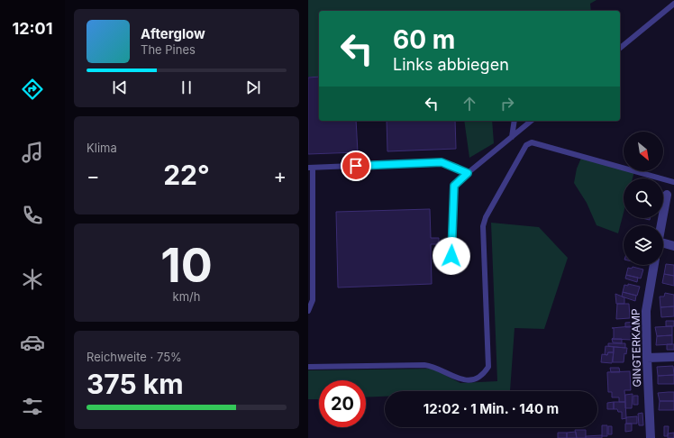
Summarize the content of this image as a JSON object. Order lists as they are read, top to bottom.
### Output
{
  "streets": {
    "street": ["GINGTERKAMP"]
  },
  "north": "bottom right",
  "page": {
    "tabs": "12:01",
    "turn": ["60 m", "Links abbiegen"],
    "song": ["Afterglow", "The Pines"],
    "tile": [
      "Klima",
      ["10", "km/h"],
      ["Reichweite · 75%", "375 km"]
    ],
    "heat": ["−", "22°", "+"],
    "limit": "20",
    "trip": "12:02 · 1 Min. · 140 m"
  }
}
